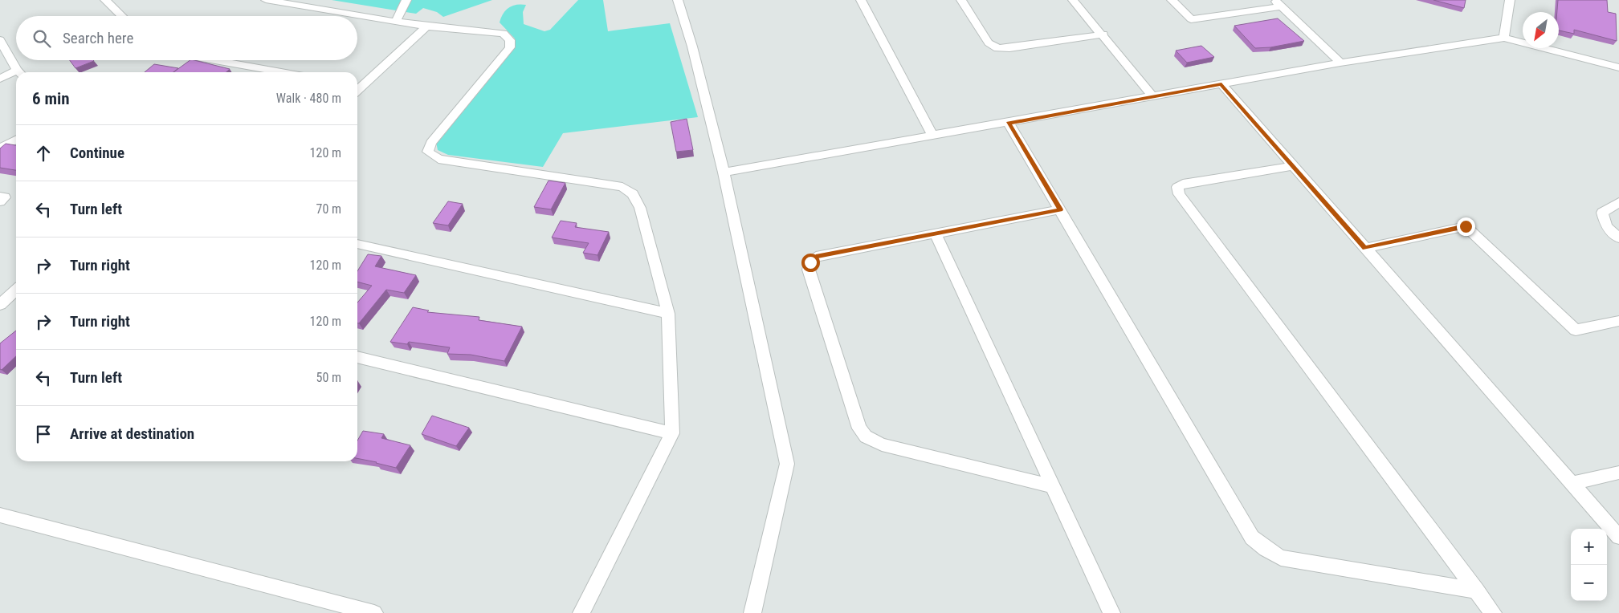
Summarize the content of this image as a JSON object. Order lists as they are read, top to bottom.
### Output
{
  "north": "bottom left",
  "page": {
    "search": "Search here",
    "heading": ["6 min", "Walk · 480 m"],
    "list": [
      ["Continue", "120 m"],
      ["Turn left", "70 m"],
      ["Turn right", "120 m"],
      ["Turn right", "120 m"],
      ["Turn left", "50 m"],
      "Arrive at destination"
    ],
    "map_buttons": ["+", "−"]
  }
}
